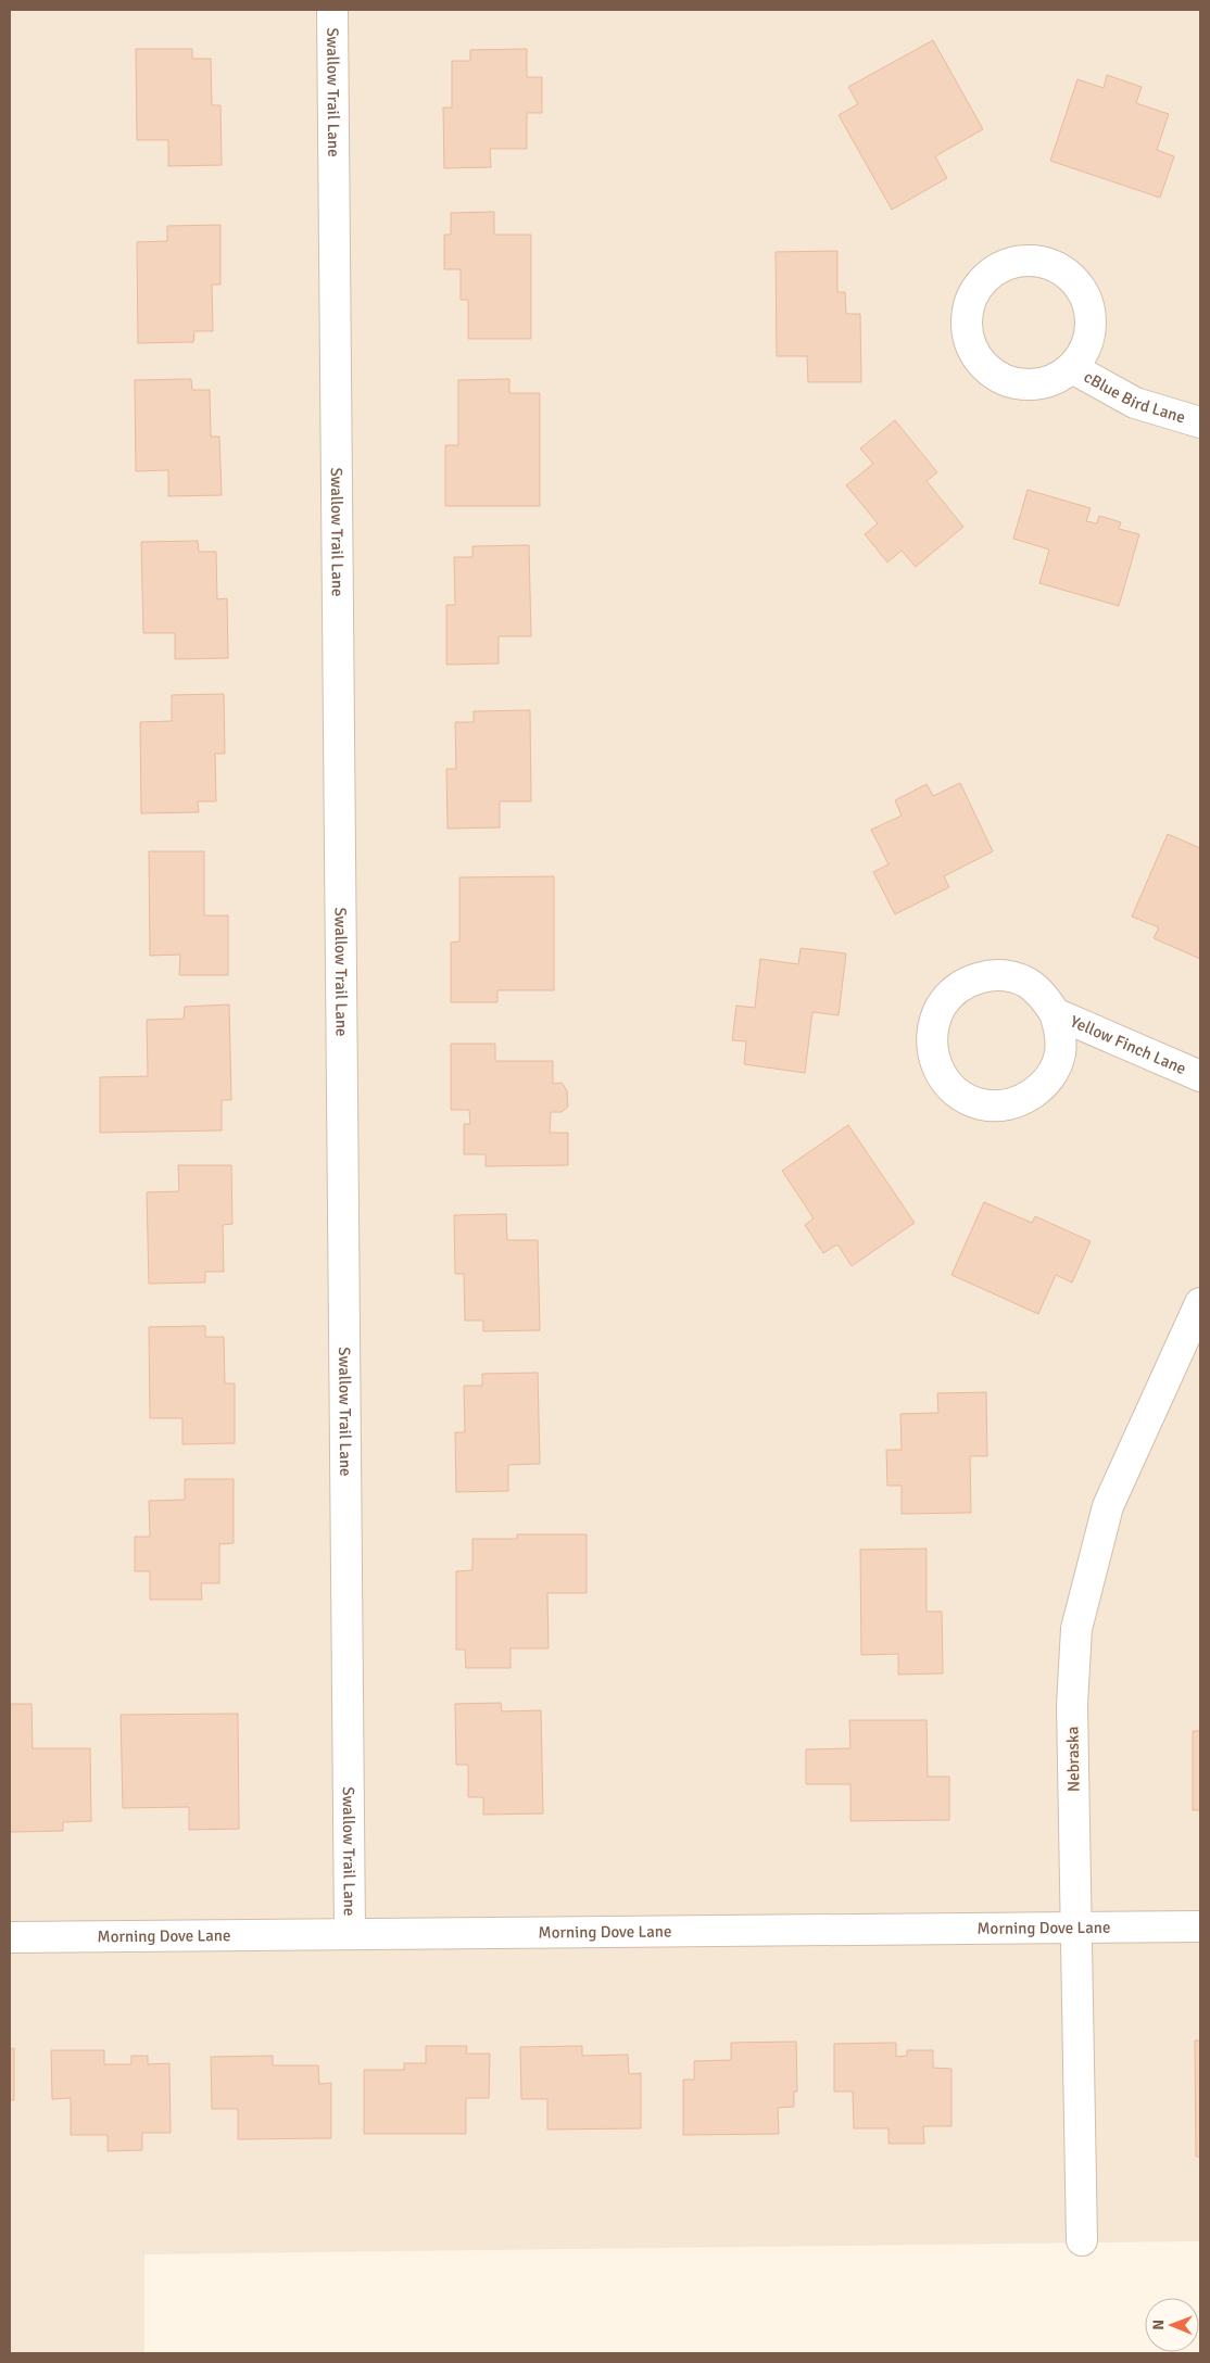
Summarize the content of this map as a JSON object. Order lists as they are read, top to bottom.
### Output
{
  "streets": {
    "street": [
      "Swallow Trail Lane",
      "cBlue Bird Lane",
      "Yellow Finch Lane",
      "Nebraska",
      "Morning Dove Lane"
    ]
  },
  "crossings": [
    ["Swallow Trail Lane", "Morning Dove Lane"],
    ["Nebraska", "Morning Dove Lane"]
  ],
  "north": "left"
}
